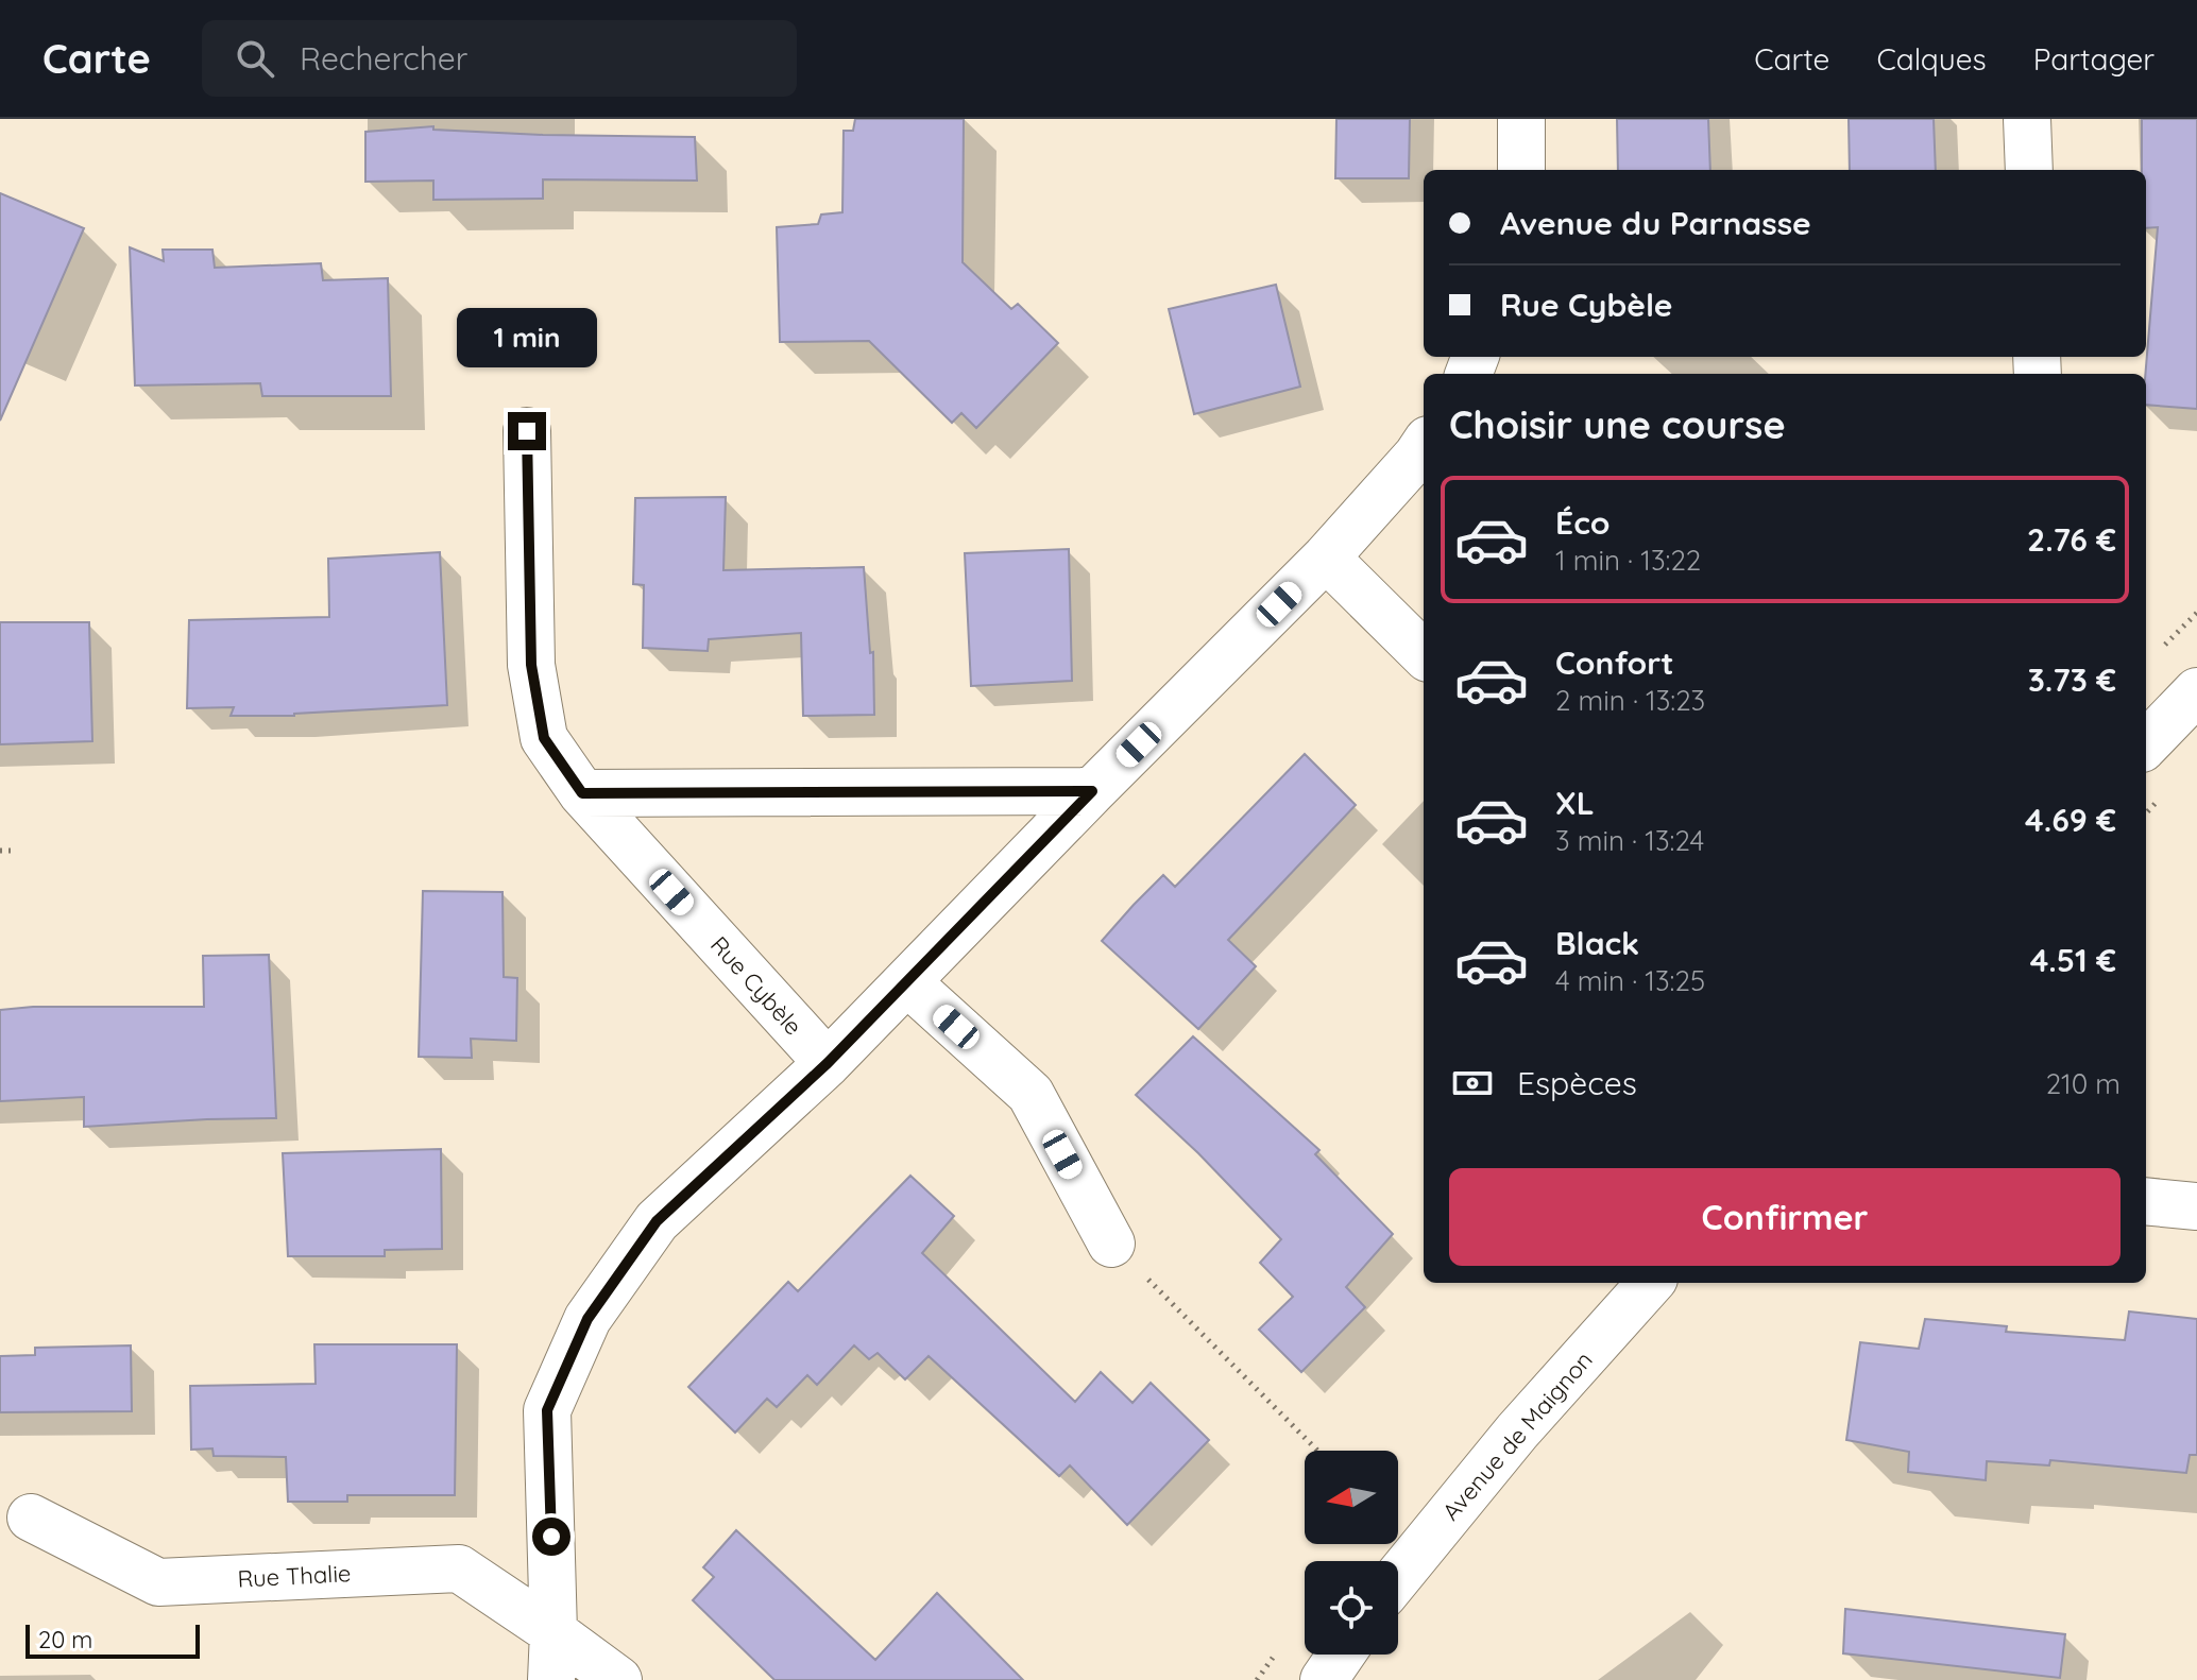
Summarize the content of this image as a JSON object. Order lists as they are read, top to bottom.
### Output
{
  "streets": {
    "street": ["Rue Cybèle", "Avenue de Maignon", "Rue Thalie"]
  },
  "scale_bar": "20 m",
  "north": "left",
  "page": {
    "header": "Carte",
    "search": "Rechercher",
    "nav": ["Carte", "Calques", "Partager"],
    "banner": ["Avenue du Parnasse", "Rue Cybèle"],
    "bubble": "1 min",
    "heading": "Choisir une course",
    "list": [
      {
        "name": "Éco",
        "note": "1 min · 13:22",
        "value": "2.76 €"
      },
      {
        "name": "Confort",
        "note": "2 min · 13:23",
        "value": "3.73 €"
      },
      {
        "name": "XL",
        "note": "3 min · 13:24",
        "value": "4.69 €"
      },
      {
        "name": "Black",
        "note": "4 min · 13:25",
        "value": "4.51 €"
      }
    ],
    "pay": ["Espèces", "210 m"],
    "buttons": "Confirmer",
    "scale": "20 m"
  }
}
